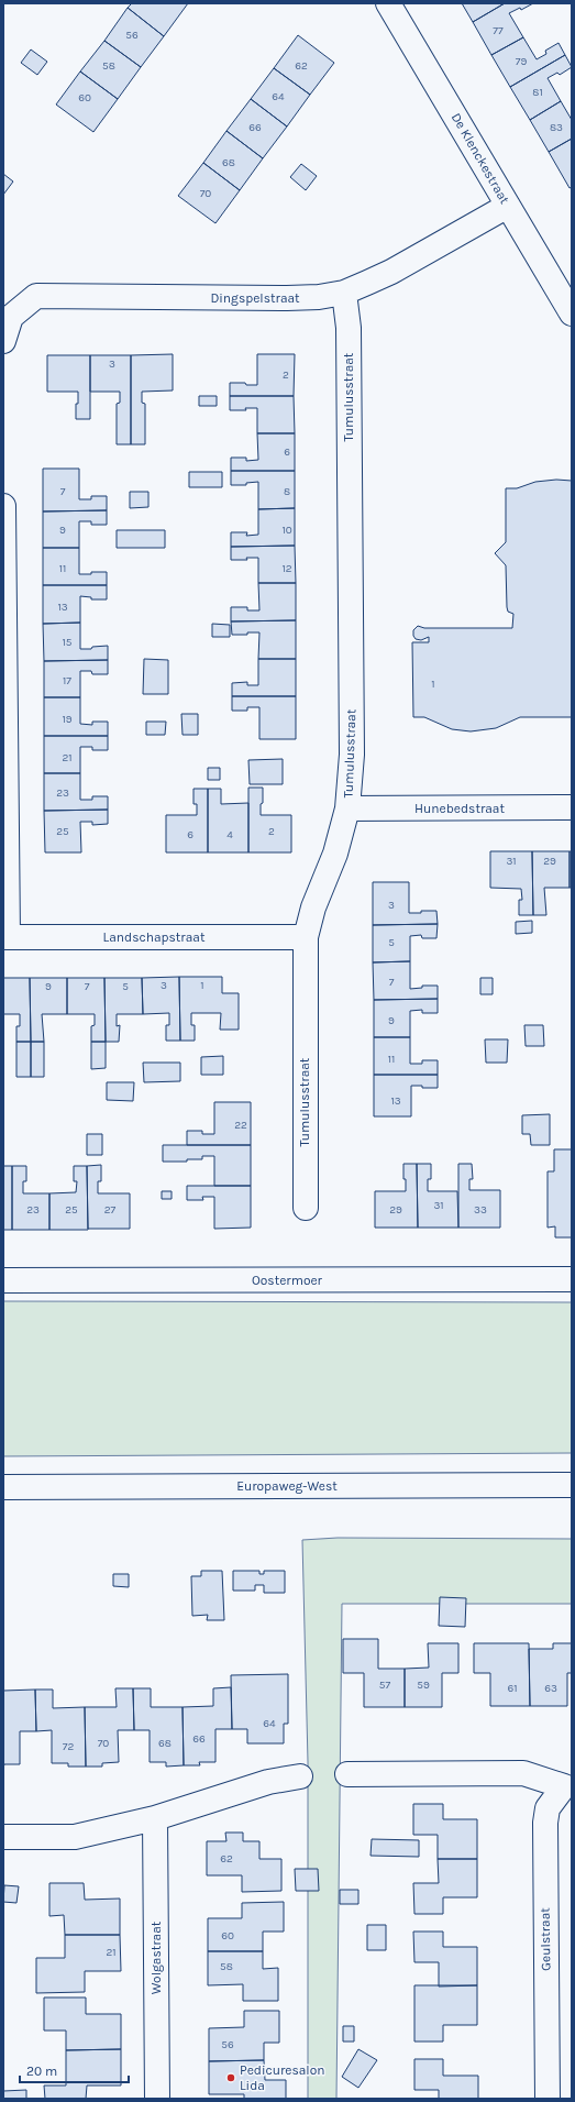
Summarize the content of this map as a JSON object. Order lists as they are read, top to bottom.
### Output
{
  "streets": {
    "street": [
      "De Klenckestraat",
      "Dingspelstraat",
      "Tumulusstraat",
      "Hunebedstraat",
      "Landschapstraat",
      "Oostermoer",
      "Europaweg-West",
      "Geulstraat",
      "Wolgastraat"
    ]
  },
  "crossings": [
    ["De Klenckestraat", "Dingspelstraat"],
    ["Dingspelstraat", "Tumulusstraat"],
    ["Tumulusstraat", "Hunebedstraat"],
    ["Tumulusstraat", "Landschapstraat"]
  ],
  "places": ["Pedicuresalon Lida"],
  "house_numbers": [
    "77",
    "56",
    "79",
    "58",
    "62",
    "81",
    "64",
    "60",
    "66",
    "83",
    "68",
    "70",
    "3",
    "2",
    "6",
    "7",
    "8",
    "9",
    "10",
    "11",
    "12",
    "13",
    "15",
    "17",
    "1",
    "19",
    "21",
    "23",
    "25",
    "2",
    "6",
    "4",
    "31",
    "29",
    "3",
    "5",
    "7",
    "3",
    "1",
    "9",
    "7",
    "5",
    "9",
    "11",
    "13",
    "22",
    "31",
    "23",
    "25",
    "27",
    "29",
    "33",
    "57",
    "59",
    "61",
    "63",
    "64",
    "66",
    "70",
    "68",
    "72",
    "62",
    "60",
    "21",
    "58",
    "56"
  ],
  "scale_bar": "20 m"
}
